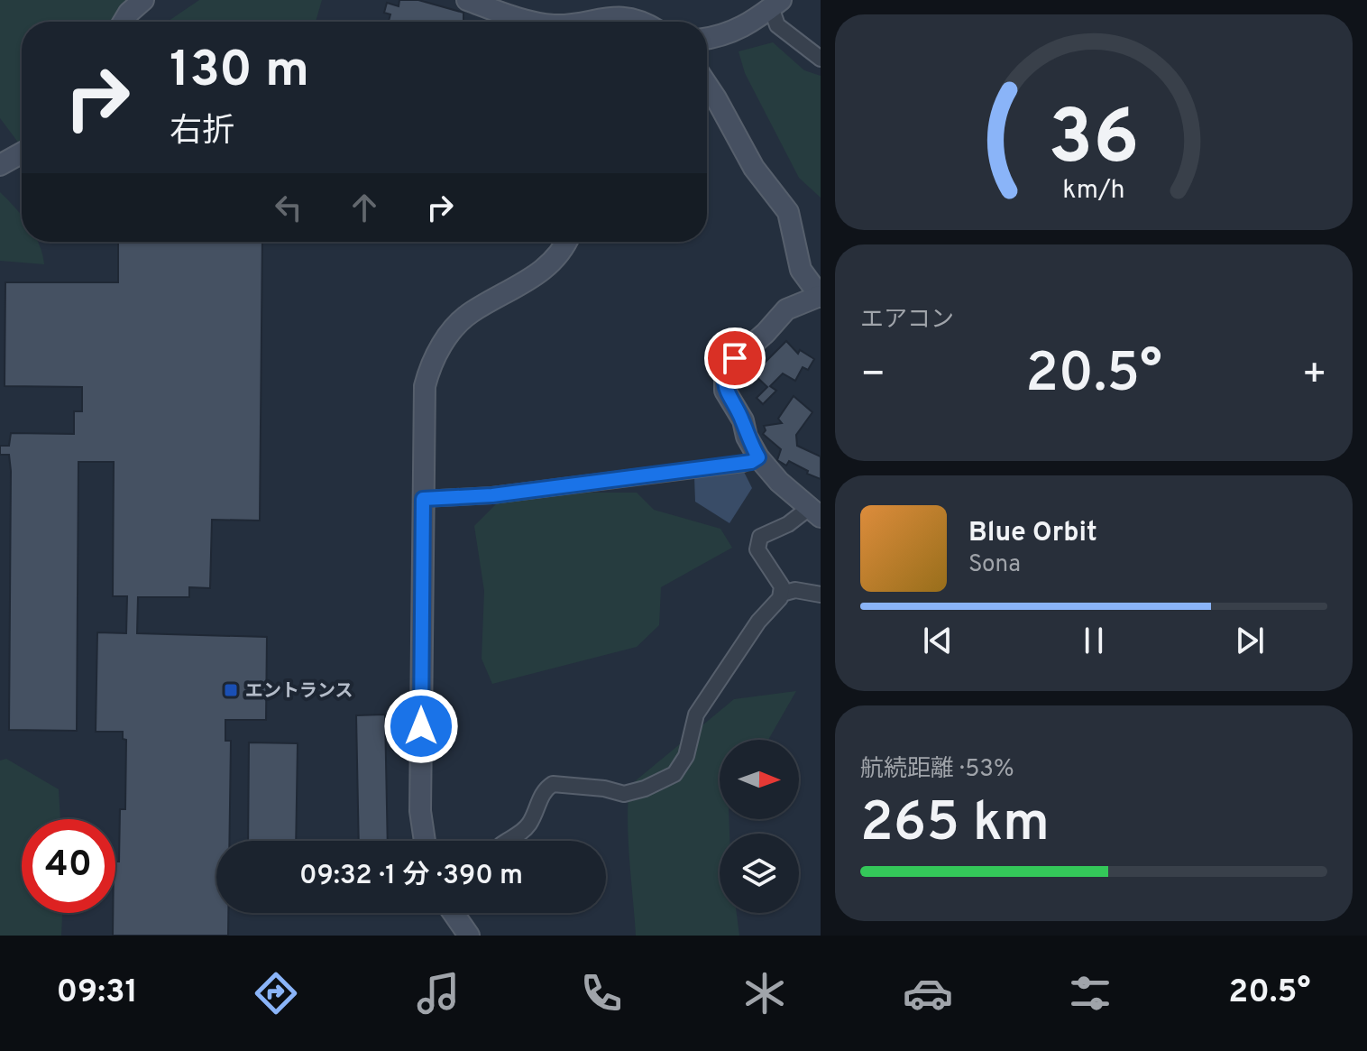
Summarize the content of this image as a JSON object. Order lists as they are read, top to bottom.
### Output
{
  "places": {
    "transit": ["エントランス"]
  },
  "north": "right",
  "page": {
    "turn": ["130 m", "右折"],
    "tile": [
      "エアコン",
      ["航続距離 · 53%", "265 km"]
    ],
    "heat": ["−", "20.5°", "+"],
    "song": ["Blue Orbit", "Sona"],
    "limit": "40",
    "trip": "09:32 · 1 分 · 390 m",
    "tabs": ["09:31", "20.5°"],
    "gauge": ["36", "km/h"]
  }
}
